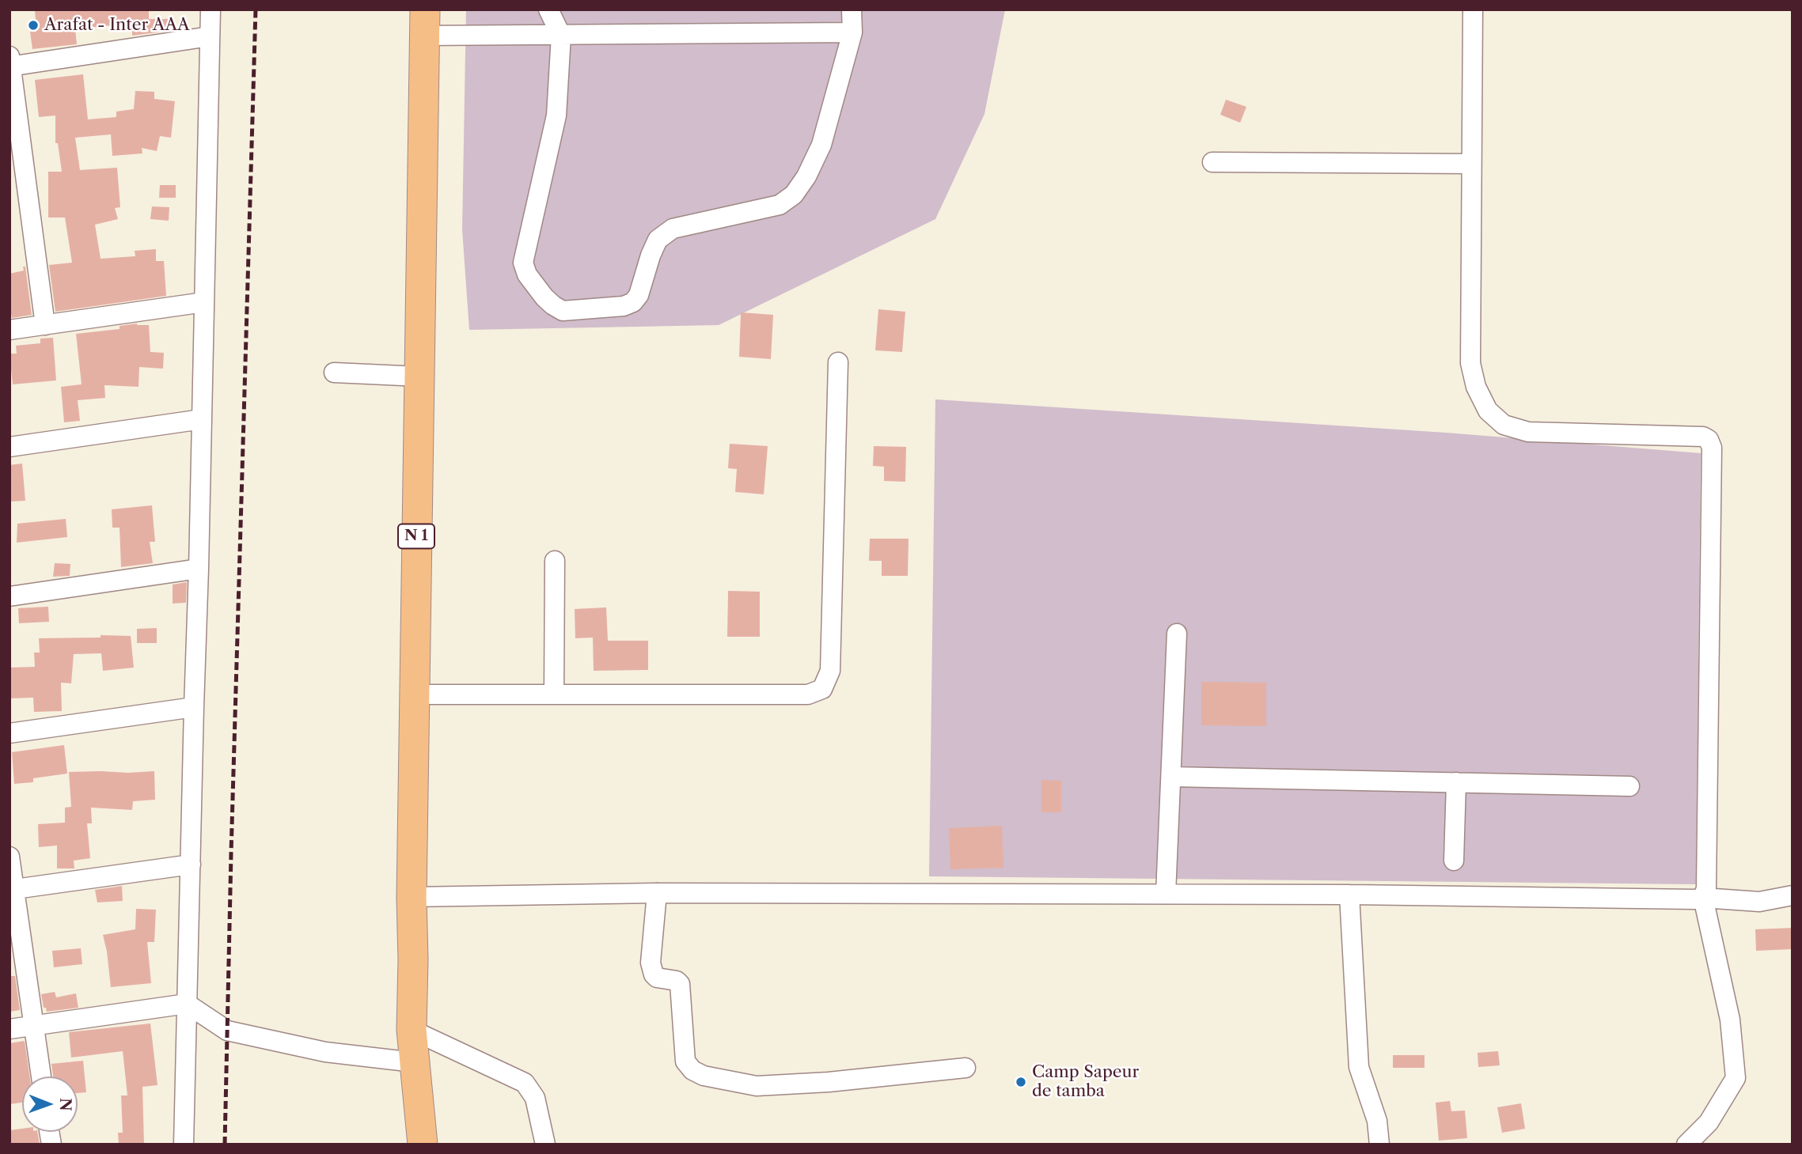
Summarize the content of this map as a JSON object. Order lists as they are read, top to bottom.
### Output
{
  "streets": {
    "highway": ["N 1"]
  },
  "places": ["Arafat - Inter AAA", "Camp Sapeur de tamba"],
  "north": "right"
}
